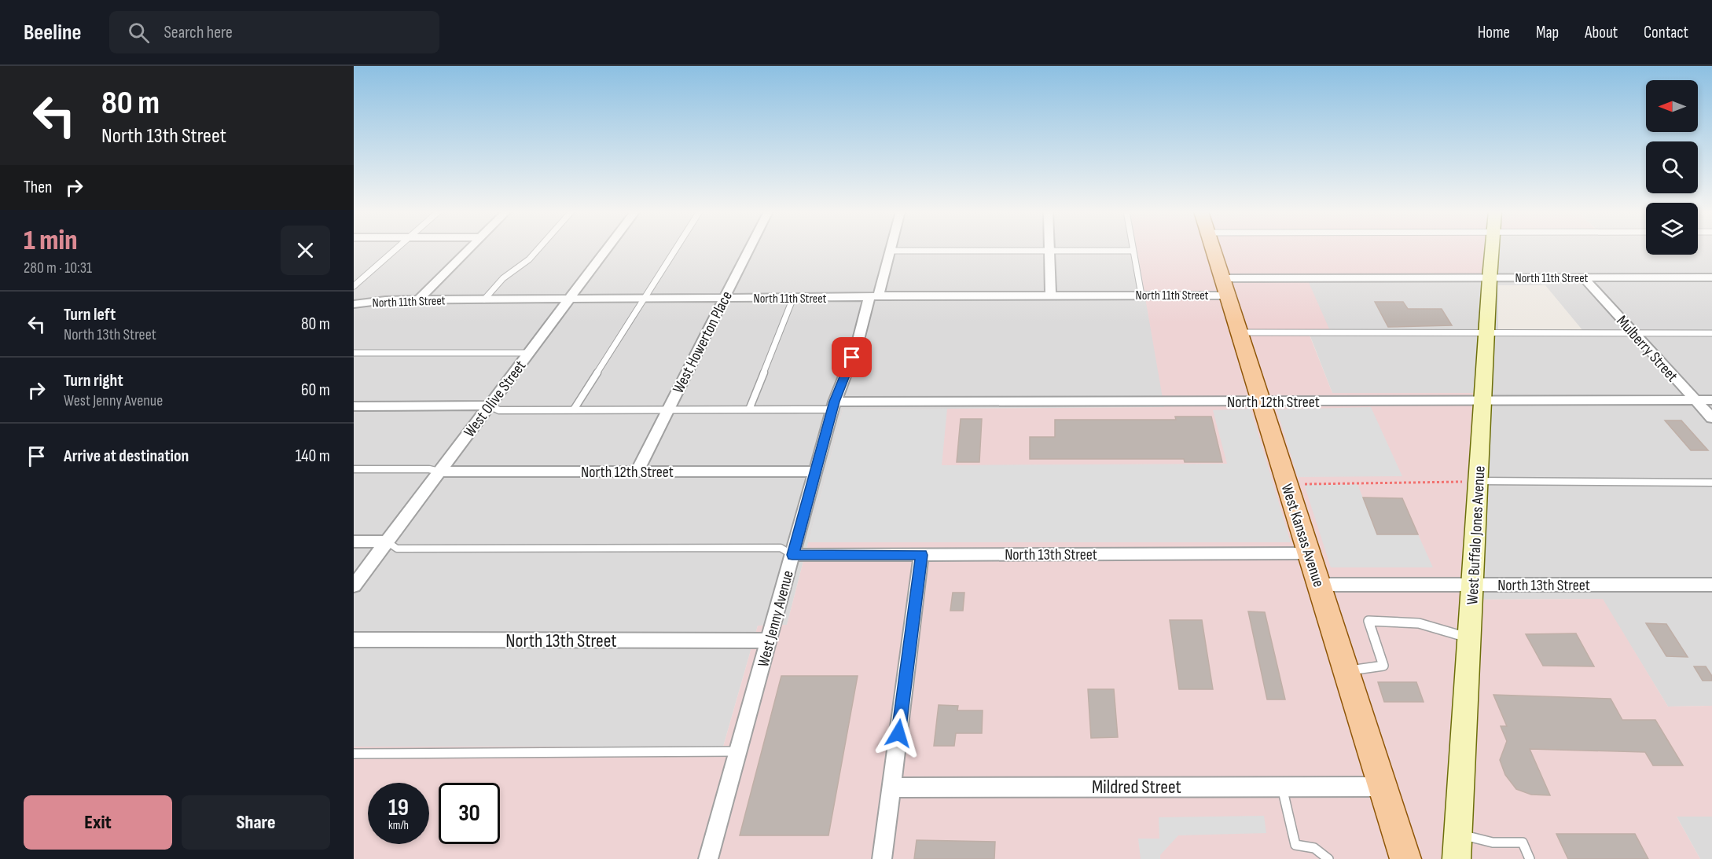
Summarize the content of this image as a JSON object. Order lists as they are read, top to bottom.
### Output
{
  "streets": {
    "main road": ["West Kansas Avenue", "West Buffalo Jones Avenue"],
    "street": [
      "North 11th Street",
      "West Howerton Place",
      "Mulberry Street",
      "West Olive Street",
      "North 12th Street",
      "North 13th Street",
      "West Jenny Avenue",
      "Mildred Street"
    ]
  },
  "crossings": [
    ["North 11th Street", "West Howerton Place"],
    ["North 11th Street", "Mulberry Street"],
    ["North 11th Street", "West Olive Street"],
    ["North 11th Street", "West Kansas Avenue"],
    ["North 11th Street", "West Buffalo Jones Avenue"],
    ["North 11th Street", "West Jenny Avenue"],
    ["West Howerton Place", "North 12th Street"],
    ["Mulberry Street", "North 12th Street"],
    ["West Olive Street", "North 12th Street"],
    ["North 12th Street", "West Kansas Avenue"],
    ["North 12th Street", "West Buffalo Jones Avenue"],
    ["North 12th Street", "West Jenny Avenue"],
    ["West Kansas Avenue", "North 13th Street"],
    ["West Kansas Avenue", "Mildred Street"],
    ["West Buffalo Jones Avenue", "North 13th Street"],
    ["North 13th Street", "West Jenny Avenue"]
  ],
  "north": "left",
  "page": {
    "header": "Beeline",
    "search": "Search here",
    "nav": [
      "Home",
      "Map",
      "About",
      "Contact"
    ],
    "turn": ["80 m", "North 13th Street"],
    "then": "Then",
    "heading": ["1 min", "280 m · 10:31"],
    "list": [
      {
        "name": "Turn left",
        "note": "North 13th Street",
        "value": "80 m"
      },
      {
        "name": "Turn right",
        "note": "West Jenny Avenue",
        "value": "60 m"
      },
      {
        "name": "Arrive at destination",
        "value": "140 m"
      }
    ],
    "speed": "19 km/h",
    "limit": "30",
    "buttons": ["Exit", "Share"]
  }
}
